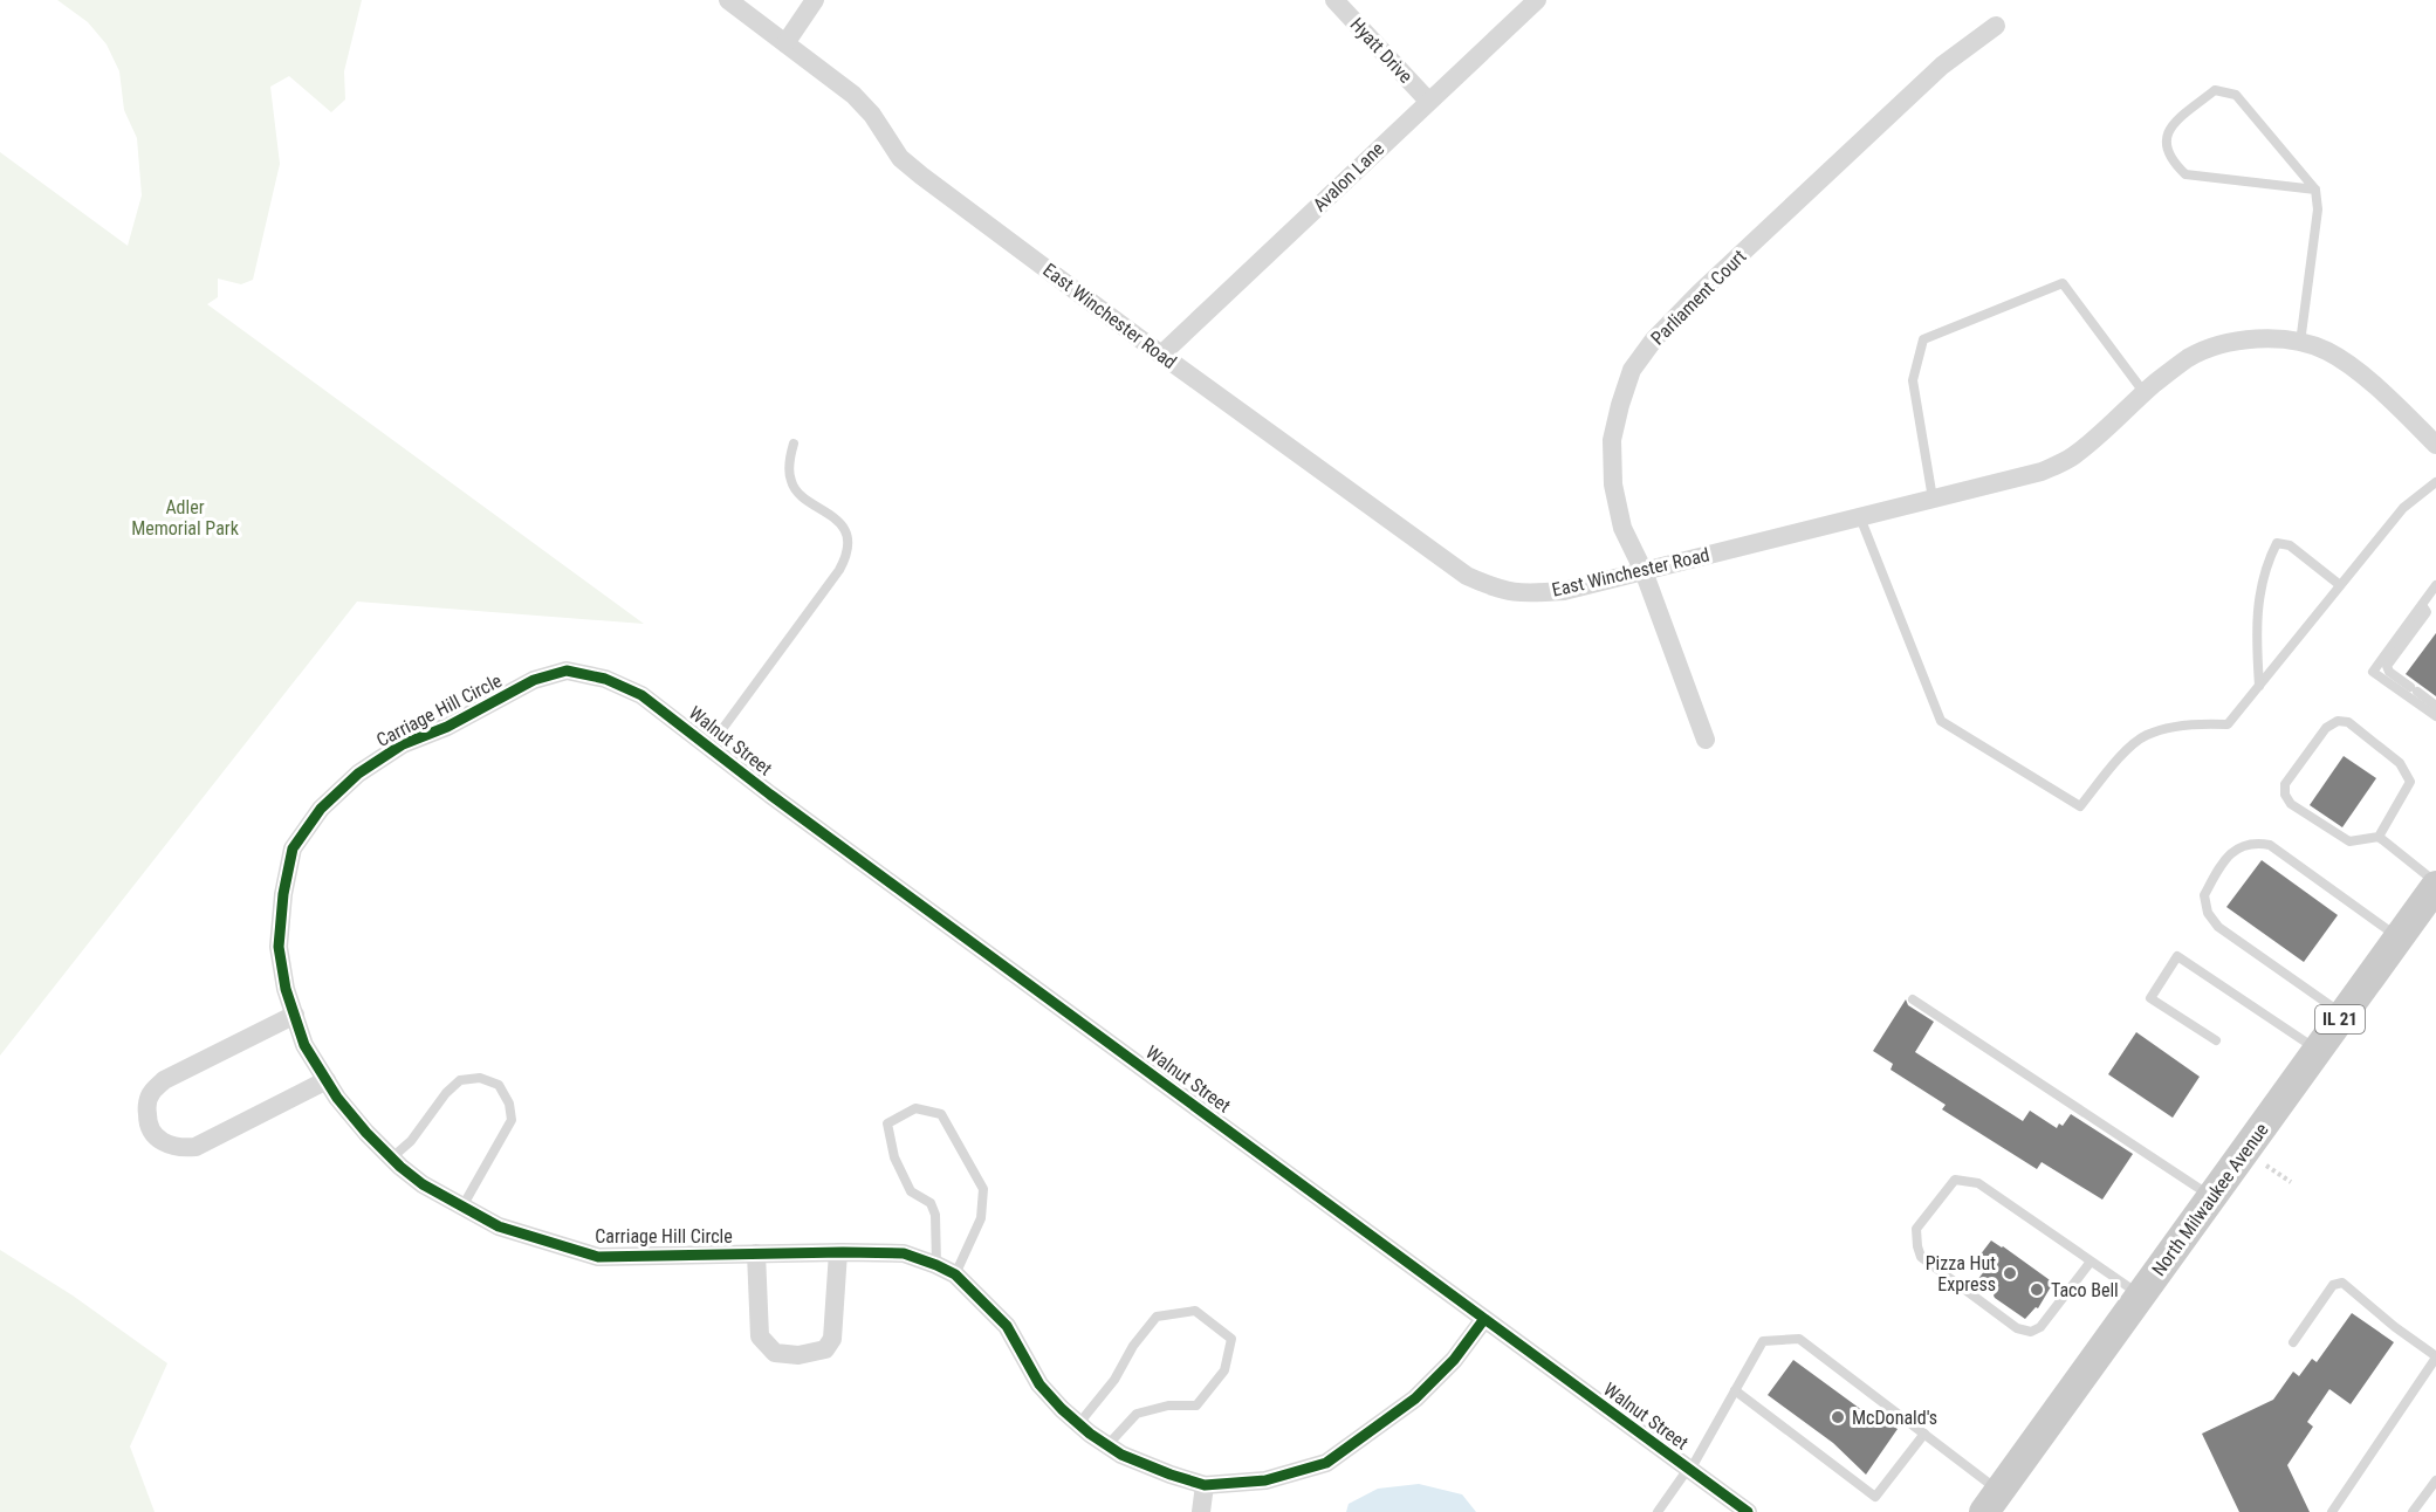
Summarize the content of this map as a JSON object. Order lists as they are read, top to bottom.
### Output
{
  "streets": {
    "main road": ["IL 21", "North Milwaukee Avenue"],
    "street": [
      "Hyatt Drive",
      "Avalon Lane",
      "Parliament Court",
      "East Winchester Road",
      "Carriage Hill Circle",
      "Walnut Street"
    ]
  },
  "crossings": [
    ["Hyatt Drive", "Avalon Lane"],
    ["Avalon Lane", "East Winchester Road"],
    ["Parliament Court", "East Winchester Road"],
    ["Carriage Hill Circle", "Walnut Street"]
  ],
  "parks": ["Adler Memorial Park"],
  "places": ["Pizza Hut Express", "Taco Bell", "McDonald's"]
}
